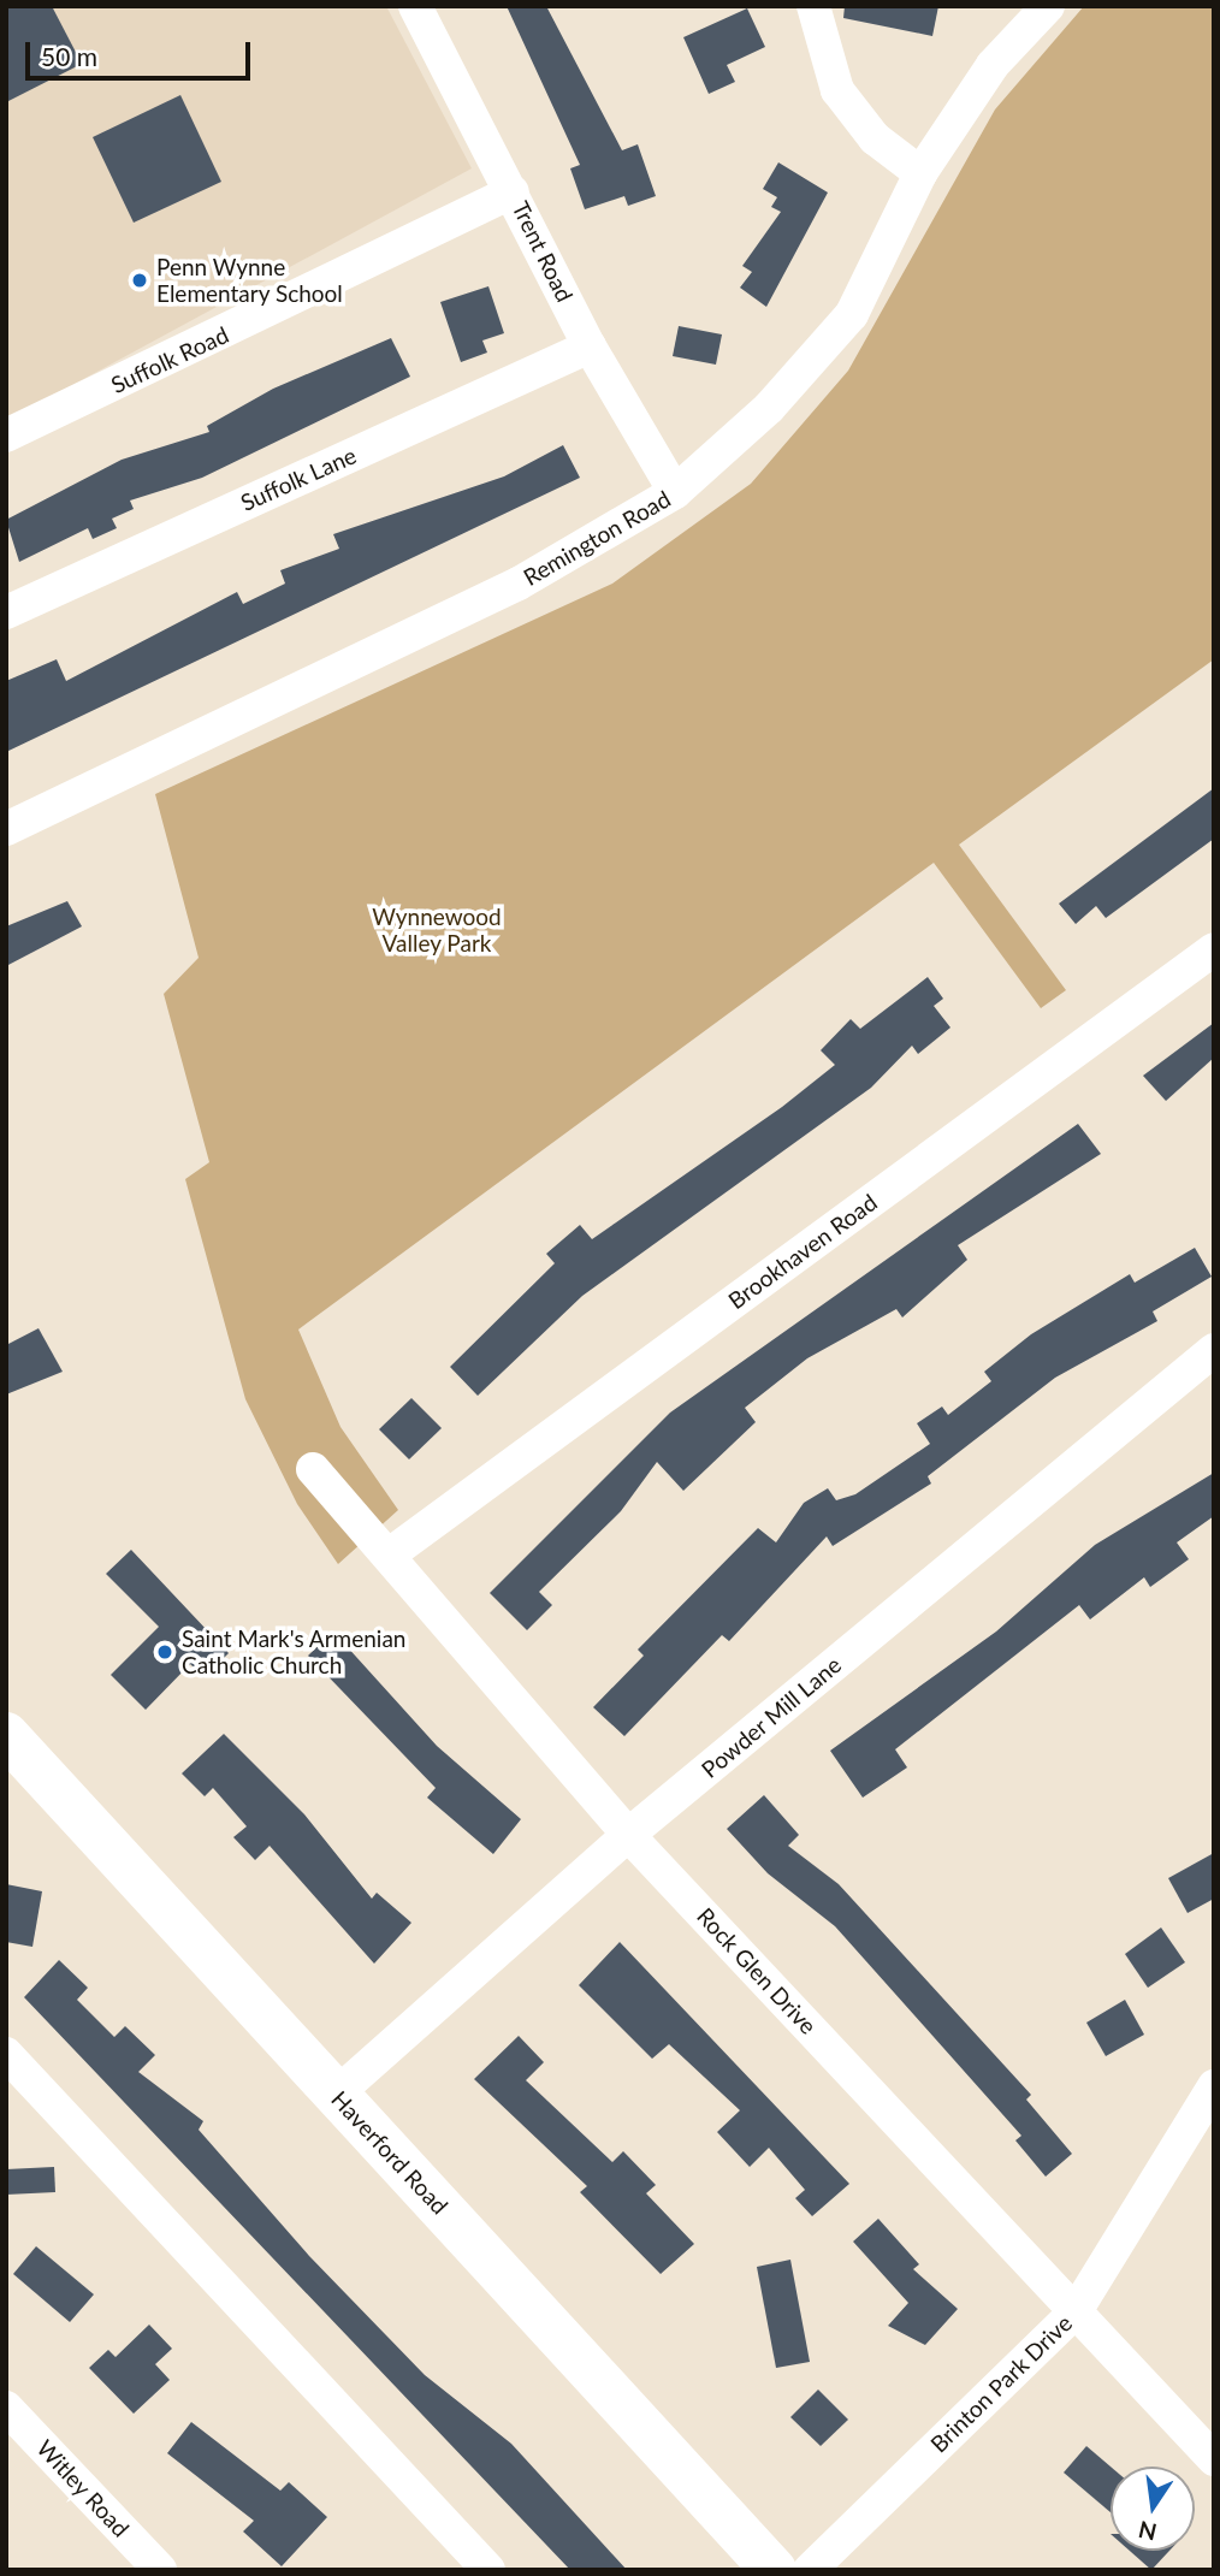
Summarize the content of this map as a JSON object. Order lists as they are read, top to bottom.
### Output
{
  "streets": {
    "main road": ["Haverford Road"],
    "street": [
      "Trent Road",
      "Suffolk Road",
      "Suffolk Lane",
      "Remington Road",
      "Brookhaven Road",
      "Powder Mill Lane",
      "Rock Glen Drive",
      "Brinton Park Drive",
      "Witley Road"
    ]
  },
  "crossings": [
    ["Trent Road", "Suffolk Road"],
    ["Trent Road", "Suffolk Lane"],
    ["Trent Road", "Remington Road"],
    ["Brookhaven Road", "Rock Glen Drive"],
    ["Powder Mill Lane", "Rock Glen Drive"],
    ["Powder Mill Lane", "Haverford Road"],
    ["Rock Glen Drive", "Brinton Park Drive"]
  ],
  "parks": ["Wynnewood Valley Park"],
  "places": ["Penn Wynne Elementary School", "Saint Mark's Armenian Catholic Church"],
  "scale_bar": "50 m",
  "north": "bottom"
}
